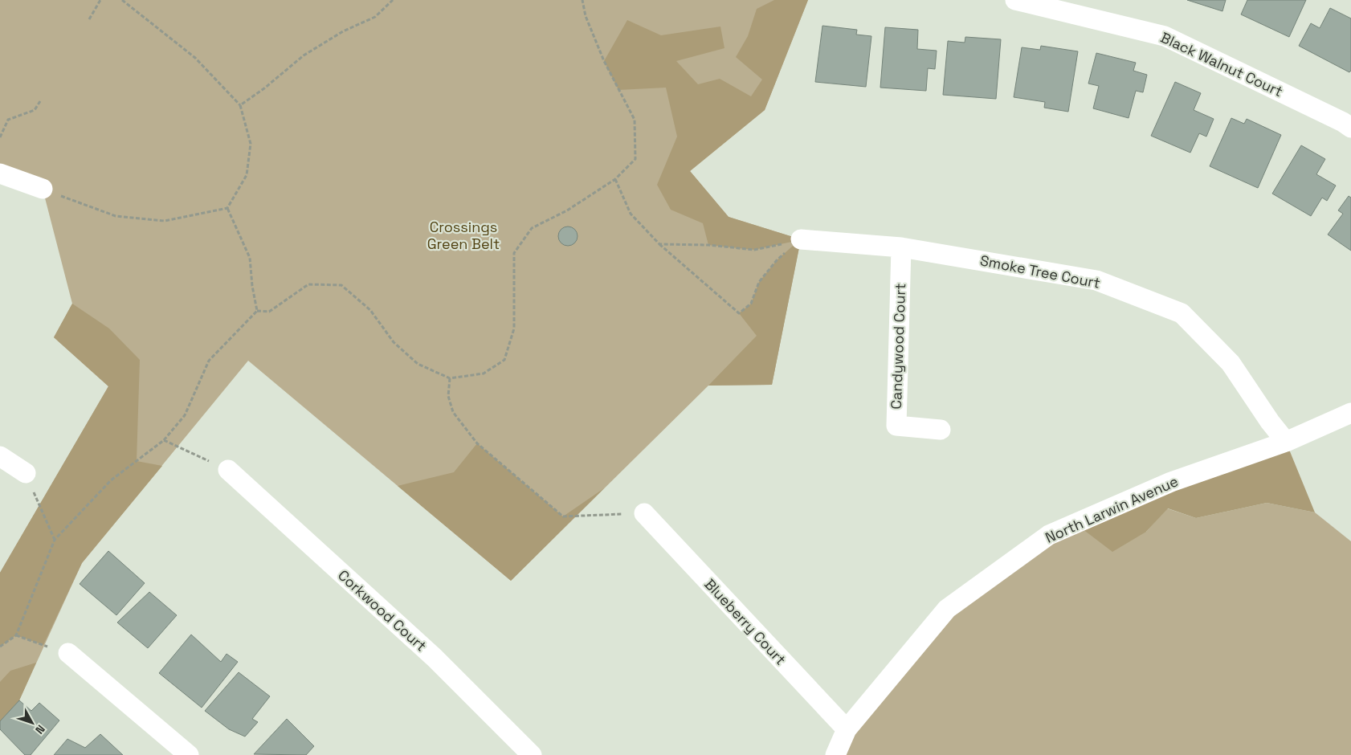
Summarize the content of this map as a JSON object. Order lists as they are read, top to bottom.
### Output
{
  "streets": {
    "street": [
      "Black Walnut Court",
      "Smoke Tree Court",
      "Candywood Court",
      "North Larwin Avenue",
      "Corkwood Court",
      "Blueberry Court"
    ]
  },
  "crossings": [
    ["Smoke Tree Court", "Candywood Court"],
    ["Smoke Tree Court", "North Larwin Avenue"],
    ["North Larwin Avenue", "Blueberry Court"]
  ],
  "parks": ["Crossings Green Belt"],
  "north": "bottom right"
}
